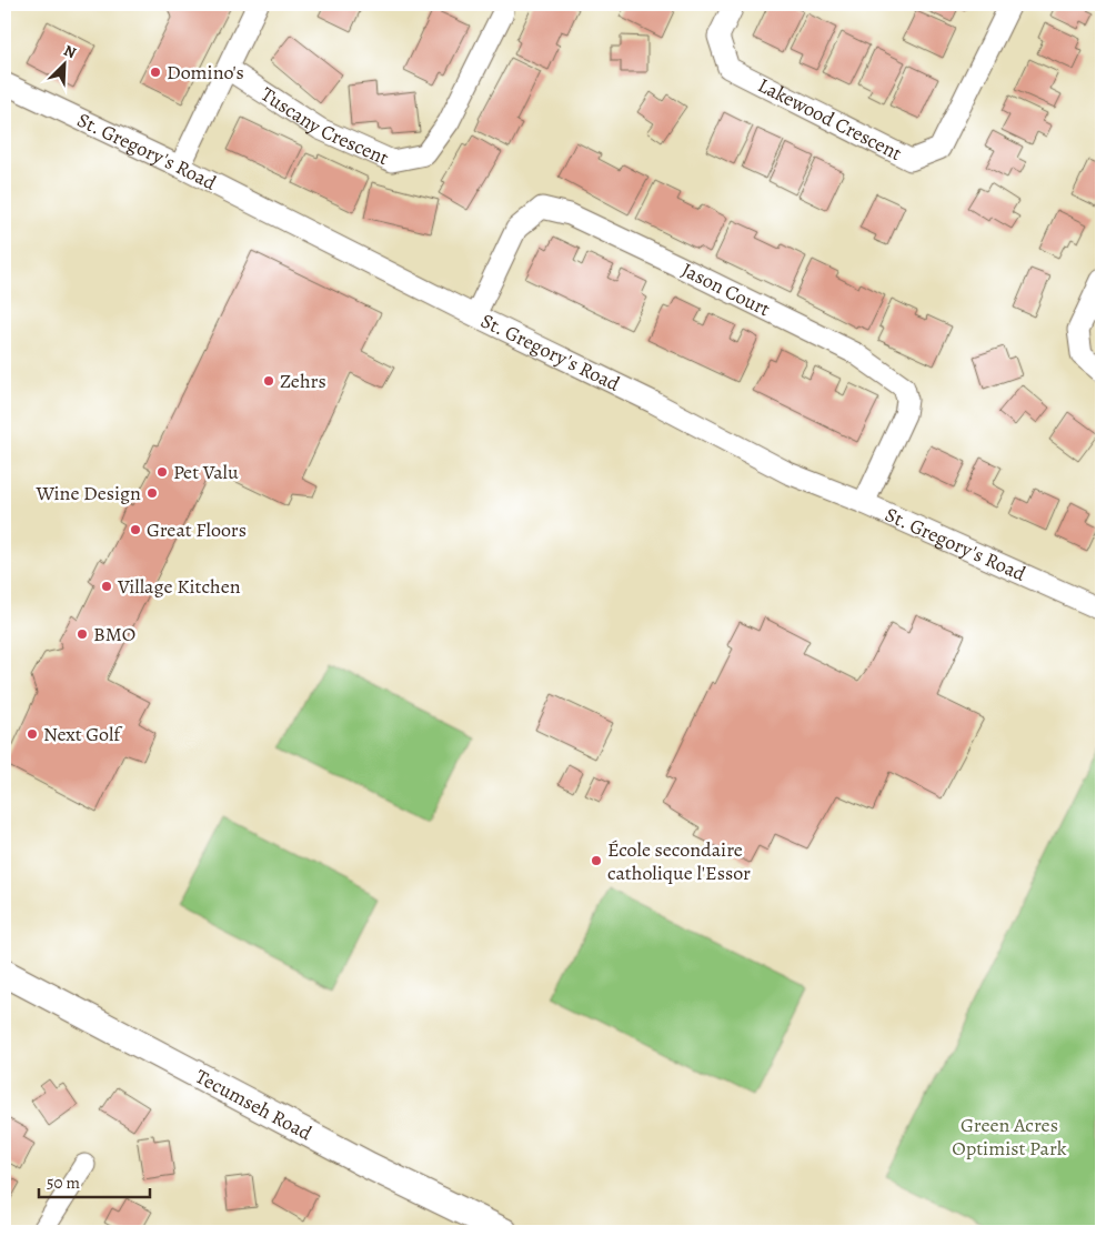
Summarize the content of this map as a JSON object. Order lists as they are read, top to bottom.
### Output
{
  "streets": {
    "main road": ["Tecumseh Road"],
    "street": [
      "Lakewood Crescent",
      "Tuscany Crescent",
      "St. Gregory's Road",
      "Jason Court"
    ]
  },
  "crossings": [
    ["St. Gregory's Road", "Jason Court"]
  ],
  "parks": ["Green Acres Optimist Park"],
  "places": [
    "Domino's",
    "Zehrs",
    "Pet Valu",
    "Wine Design",
    "Great Floors",
    "Village Kitchen",
    "BMO",
    "Next Golf",
    "École secondaire catholique l'Essor"
  ],
  "scale_bar": "50 m",
  "north": "top right"
}
